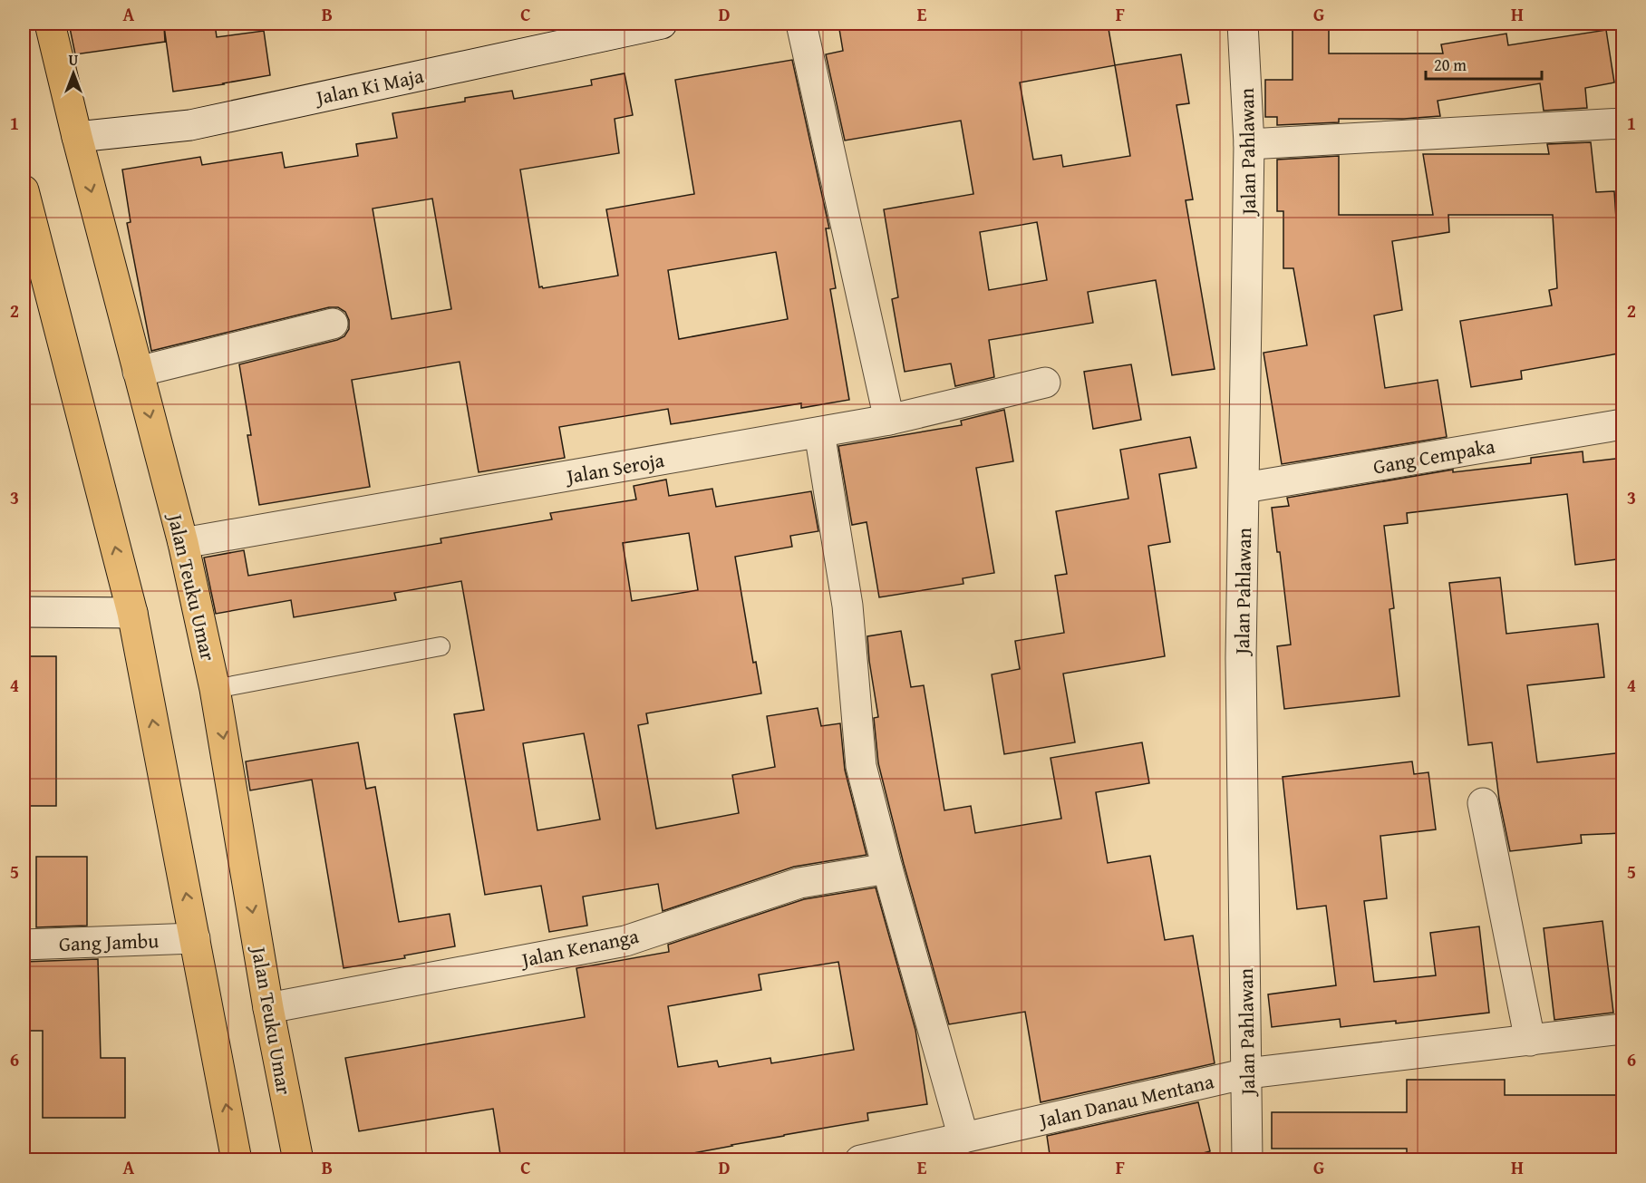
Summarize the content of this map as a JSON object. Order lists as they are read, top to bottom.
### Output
{
  "streets": {
    "highway": ["Jalan Teuku Umar"],
    "street": [
      "Jalan Ki Maja",
      "Jalan Pahlawan",
      "Gang Cempaka",
      "Jalan Seroja",
      "Gang Jambu",
      "Jalan Kenanga",
      "Jalan Danau Mentana"
    ]
  },
  "crossings": [
    ["Jalan Ki Maja", "Jalan Teuku Umar"],
    ["Jalan Pahlawan", "Gang Cempaka"],
    ["Jalan Pahlawan", "Jalan Danau Mentana"],
    ["Jalan Seroja", "Jalan Teuku Umar"],
    ["Jalan Teuku Umar", "Jalan Kenanga"]
  ],
  "scale_bar": "20 m",
  "north": "top",
  "grid": {
    "columns": [
      "A",
      "B",
      "C",
      "D",
      "E",
      "F",
      "G",
      "H"
    ],
    "rows": [
      "1",
      "2",
      "3",
      "4",
      "5",
      "6"
    ]
  }
}
